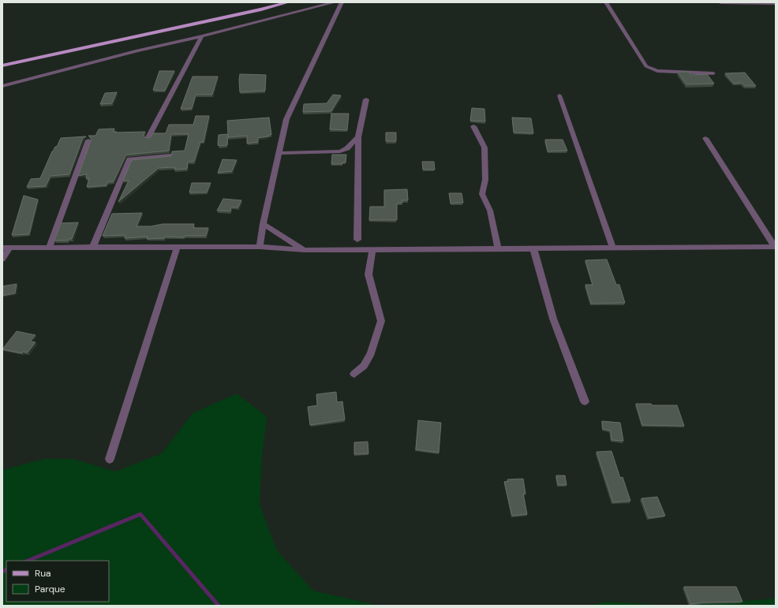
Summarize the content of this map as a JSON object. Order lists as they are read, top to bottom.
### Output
{
  "legend": ["Rua", "Parque"]
}
